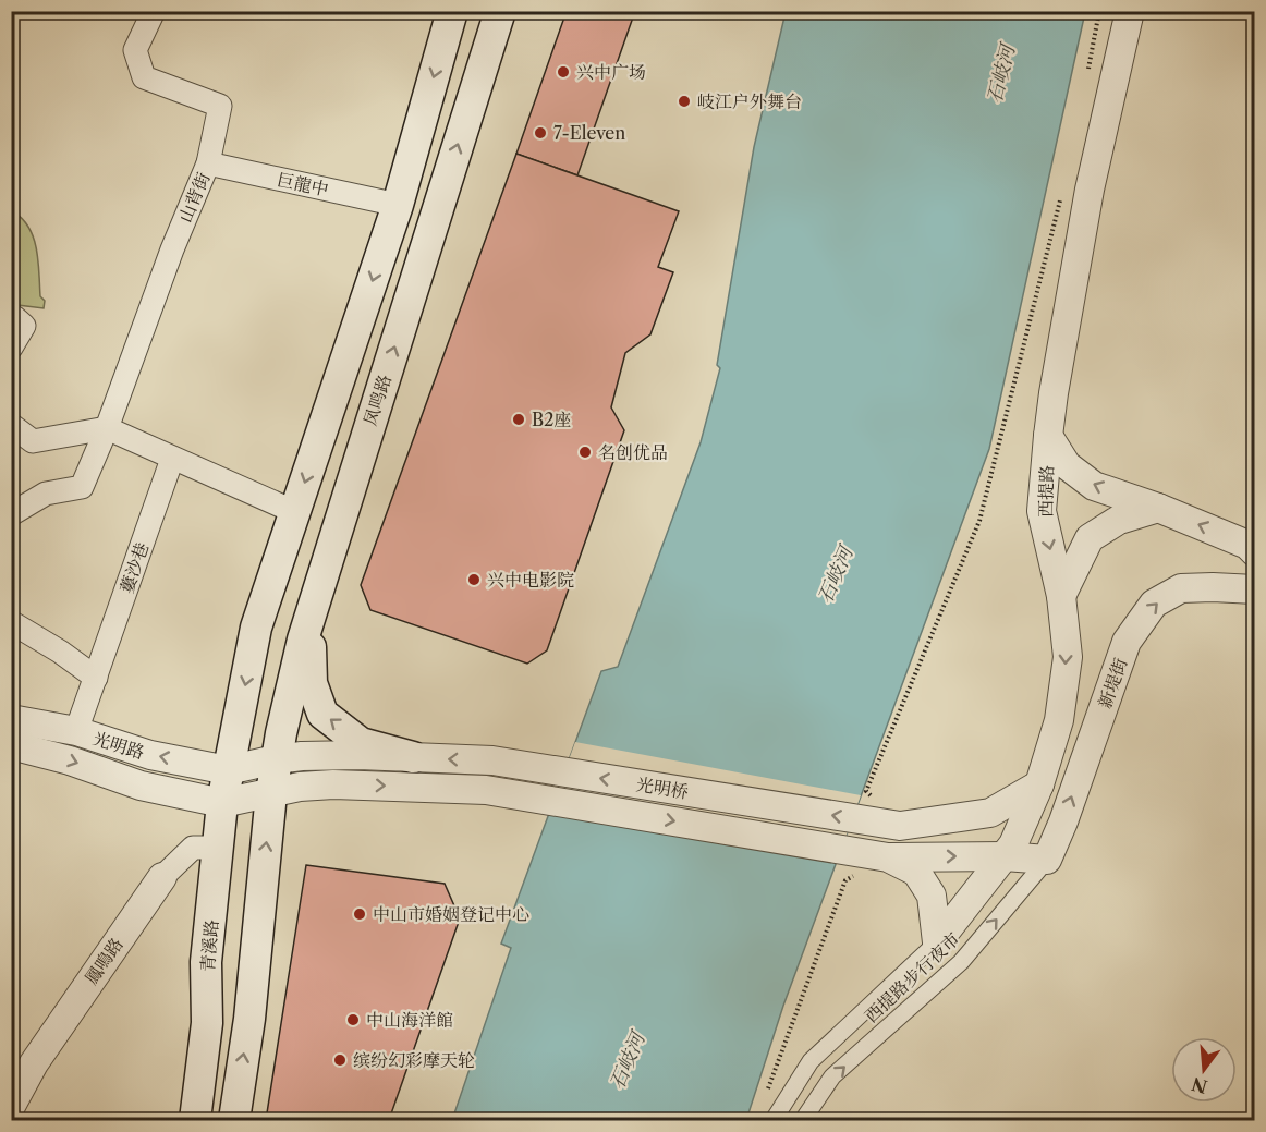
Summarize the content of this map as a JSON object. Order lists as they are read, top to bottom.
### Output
{
  "streets": {
    "main road": ["凤鸣路", "青溪路"],
    "street": [
      "巨龍中",
      "山背街",
      "西提路",
      "蔞沙巷",
      "新堤街",
      "光明路",
      "光明桥",
      "鳳鳴路",
      "西提路步行夜市"
    ]
  },
  "crossings": [
    ["巨龍中", "山背街"],
    ["凤鸣路", "光明桥"],
    ["西提路", "光明桥"],
    ["西提路", "西提路步行夜市"],
    ["蔞沙巷", "光明路"],
    ["新堤街", "西提路步行夜市"],
    ["光明路", "光明桥"],
    ["光明路", "青溪路"],
    ["光明桥", "青溪路"],
    ["光明桥", "西提路步行夜市"],
    ["青溪路", "鳳鳴路"]
  ],
  "one_way": ["西提路"],
  "water": ["石岐河"],
  "places": [
    "兴中广场",
    "岐江户外舞台",
    "7-Eleven",
    "B2座",
    "名创优品",
    "兴中电影院",
    "中山市婚姻登记中心",
    "中山海洋館",
    "缤纷幻彩摩天轮"
  ],
  "north": "bottom"
}
